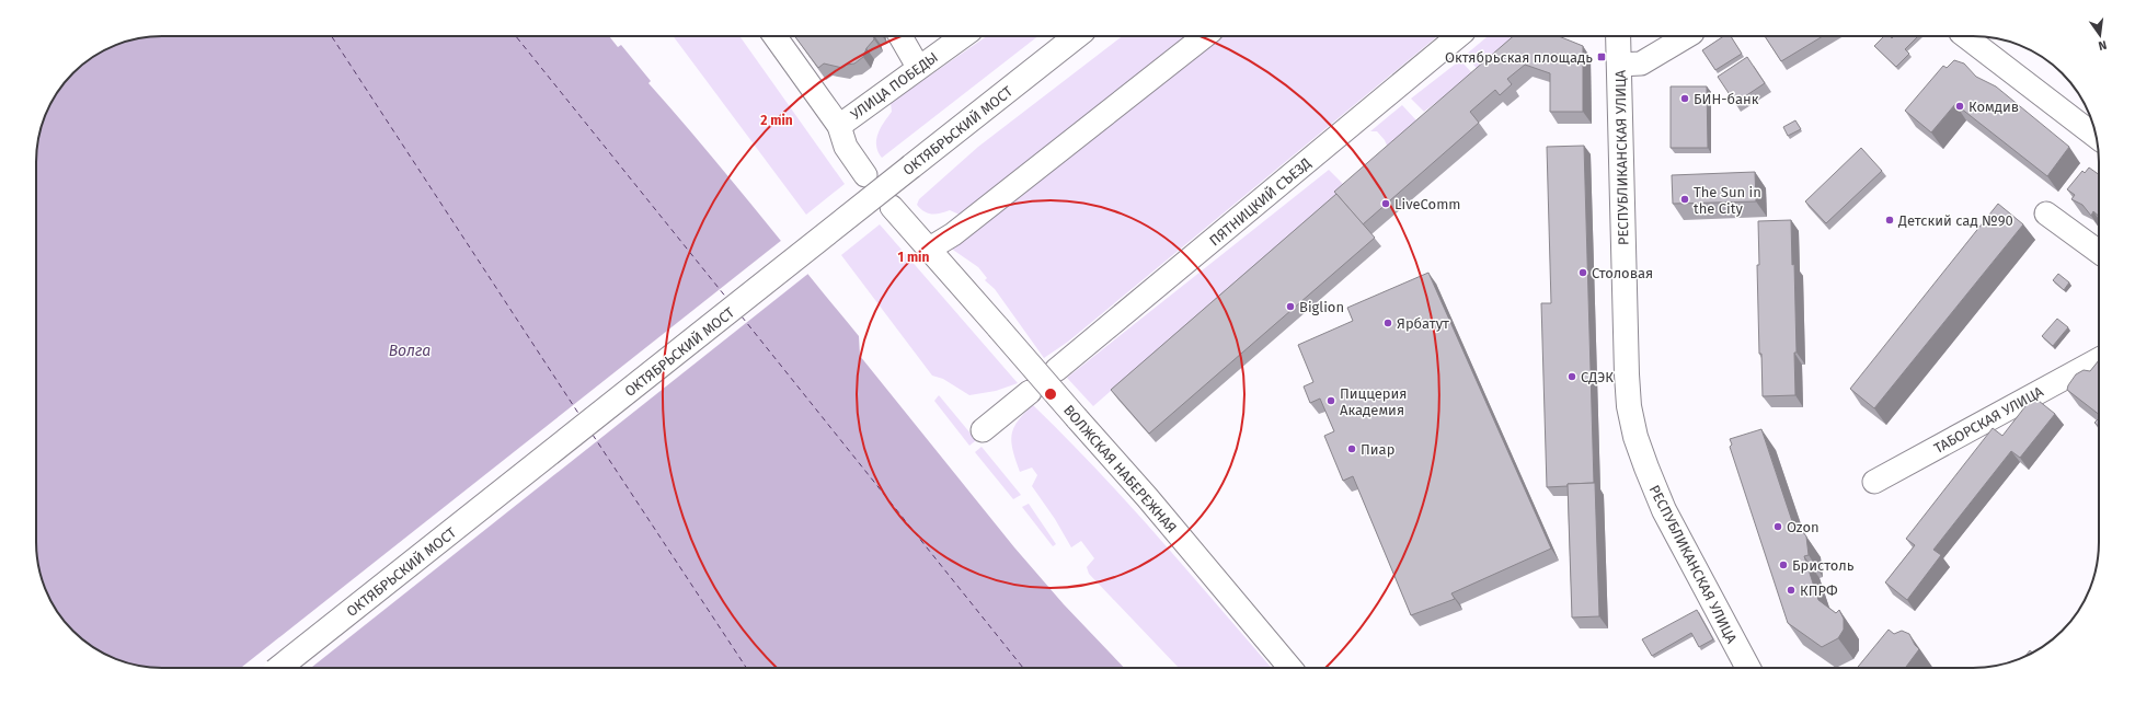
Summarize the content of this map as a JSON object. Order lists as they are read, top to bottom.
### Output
{
  "streets": {
    "main road": ["ОКТЯБРЬСКИЙ МОСТ", "РЕСПУБЛИКАНСКАЯ УЛИЦА"],
    "street": [
      "УЛИЦА ПОБЕДЫ",
      "ПЯТНИЦКИЙ СЪЕЗД",
      "ТАБОРСКАЯ УЛИЦА",
      "ВОЛЖСКАЯ НАБЕРЕЖНАЯ"
    ]
  },
  "water": ["Волга"],
  "places": {
    "transit": ["Октябрьская площадь"],
    "other": [
      "БИН-банк",
      "Комдив",
      "The Sun in the City",
      "LiveComm",
      "Детский сад №90",
      "Столовая",
      "Biglion",
      "Ярбатут",
      "СДЭК",
      "Пиццерия Академия",
      "Пиар",
      "Ozon",
      "Бристоль",
      "КПРФ"
    ]
  },
  "north": "bottom",
  "rings": ["2 min", "1 min"]
}
